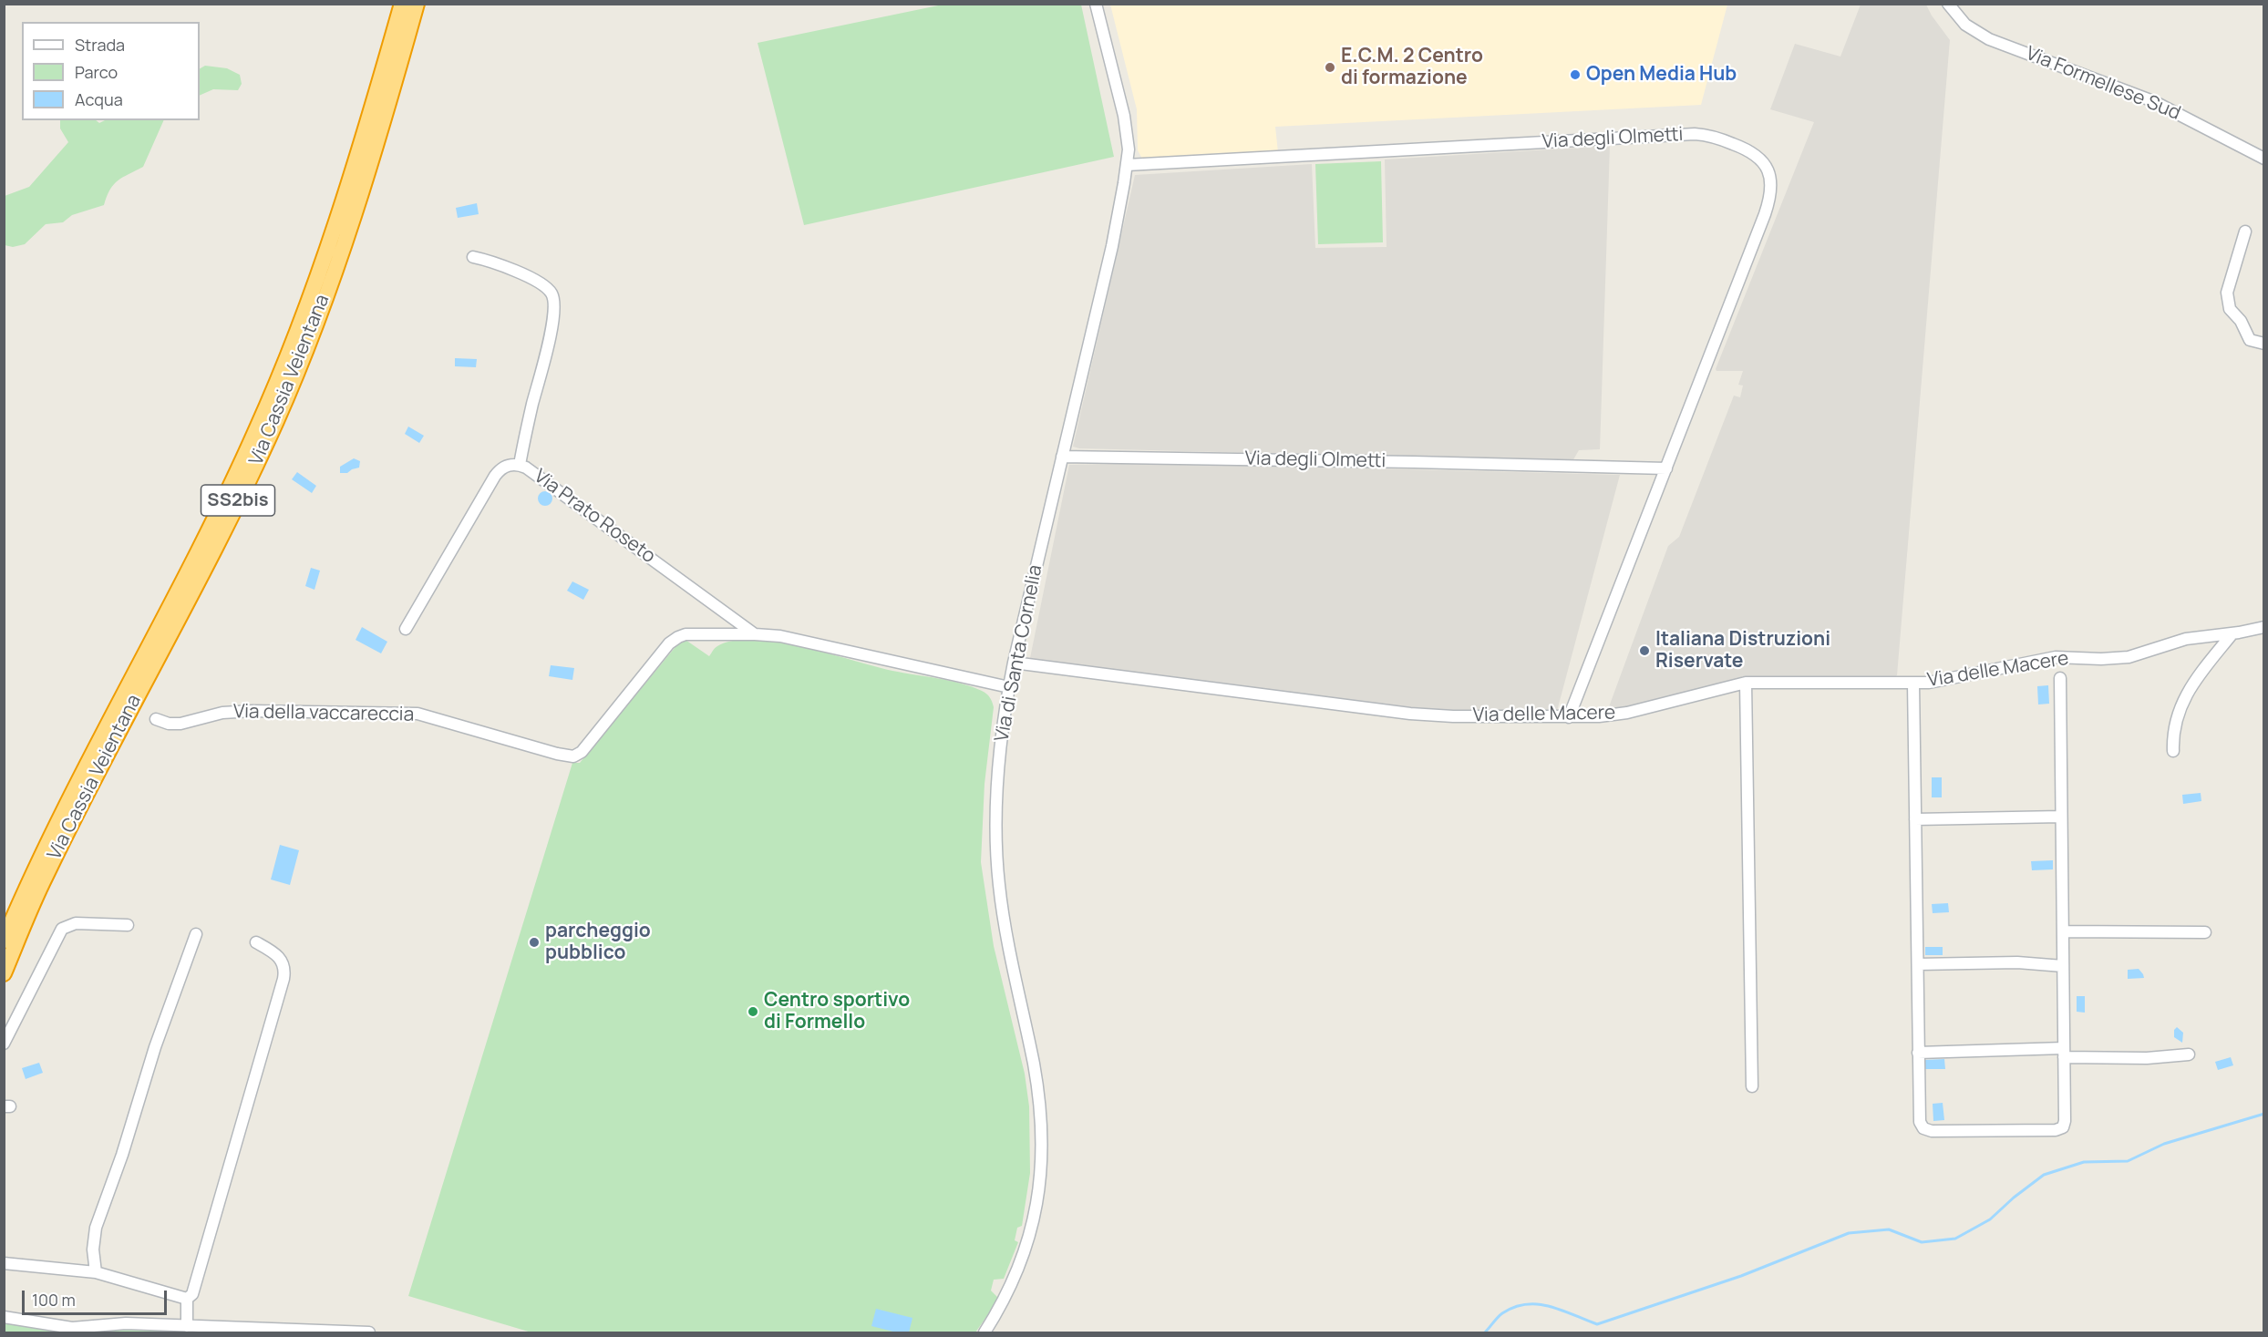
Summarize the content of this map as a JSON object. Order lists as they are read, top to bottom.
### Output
{
  "streets": {
    "highway": ["Via Cassia Veientana", "SS2bis"],
    "street": [
      "Via Formellese Sud",
      "Via degli Olmetti",
      "Via Prato Roseto",
      "Via di Santa Cornelia",
      "Via delle Macere",
      "Via della vaccareccia"
    ]
  },
  "crossings": [
    ["Via degli Olmetti", "Via di Santa Cornelia"],
    ["Via degli Olmetti", "Via delle Macere"],
    ["Via Prato Roseto", "Via di Santa Cornelia"],
    ["Via Prato Roseto", "Via della vaccareccia"],
    ["Via di Santa Cornelia", "Via delle Macere"]
  ],
  "places": [
    "E.C.M. 2 Centro di formazione",
    "Open Media Hub",
    "Italiana Distruzioni Riservate",
    "parcheggio pubblico",
    "Centro sportivo di Formello"
  ],
  "legend": ["Strada", "Parco", "Acqua"],
  "scale_bar": "100 m"
}
